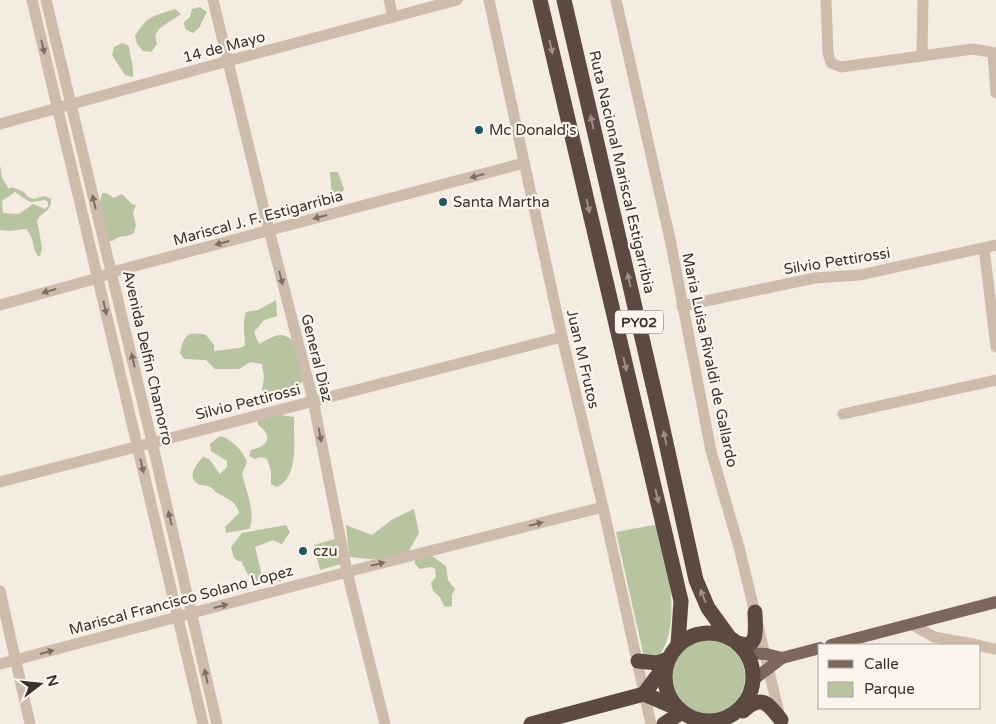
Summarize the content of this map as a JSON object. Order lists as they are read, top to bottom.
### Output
{
  "streets": {
    "highway": ["Ruta Nacional Mariscal Estigarribia", "PY02"],
    "street": [
      "14 de Mayo",
      "Mariscal J. F. Estigarribia",
      "Silvio Pettirossi",
      "Avenida Delfin Chamorro",
      "General Diaz",
      "Juan M Frutos",
      "Maria Luisa Rivaldi de Gallardo",
      "Mariscal Francisco Solano Lopez"
    ]
  },
  "crossings": [
    ["14 de Mayo", "Avenida Delfin Chamorro"],
    ["14 de Mayo", "General Diaz"],
    ["Ruta Nacional Mariscal Estigarribia", "PY02"],
    ["Mariscal J. F. Estigarribia", "Avenida Delfin Chamorro"],
    ["Mariscal J. F. Estigarribia", "General Diaz"],
    ["Mariscal J. F. Estigarribia", "Juan M Frutos"],
    ["Silvio Pettirossi", "Avenida Delfin Chamorro"],
    ["Silvio Pettirossi", "General Diaz"],
    ["Silvio Pettirossi", "Juan M Frutos"],
    ["Silvio Pettirossi", "Maria Luisa Rivaldi de Gallardo"],
    ["Avenida Delfin Chamorro", "Mariscal Francisco Solano Lopez"],
    ["General Diaz", "Mariscal Francisco Solano Lopez"],
    ["Juan M Frutos", "Mariscal Francisco Solano Lopez"]
  ],
  "one_way": ["Mariscal J. F. Estigarribia", "General Diaz", "Mariscal Francisco Solano Lopez"],
  "places": ["Mc Donald's", "Santa Martha", "czu"],
  "legend": ["Calle", "Parque"],
  "north": "right"
}
